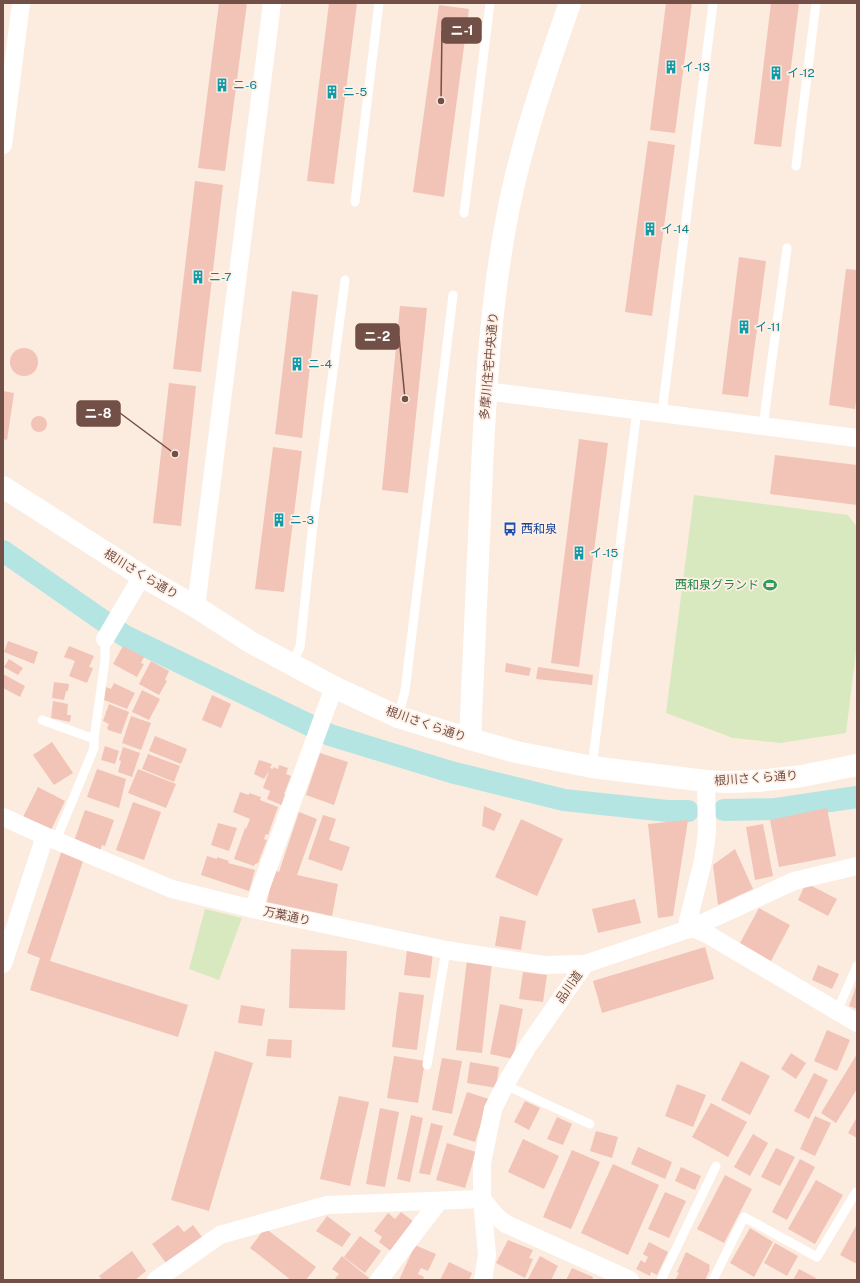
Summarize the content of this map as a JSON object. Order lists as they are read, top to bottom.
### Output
{
  "streets": {
    "street": [
      "多摩川住宅中央通り",
      "根川さくら通り",
      "万葉通り",
      "品川道"
    ]
  },
  "crossings": [
    ["多摩川住宅中央通り", "根川さくら通り"],
    ["万葉通り", "品川道"]
  ],
  "places": {
    "building": [
      "イ-13",
      "イ-12",
      "ニ-6",
      "ニ-5",
      "イ-14",
      "ニ-7",
      "イ-11",
      "ニ-4",
      "ニ-3",
      "イ-15"
    ],
    "other": ["ニ-1", "ニ-2", "ニ-8"],
    "bus stop": ["西和泉"],
    "sports": ["西和泉グランド"]
  }
}
